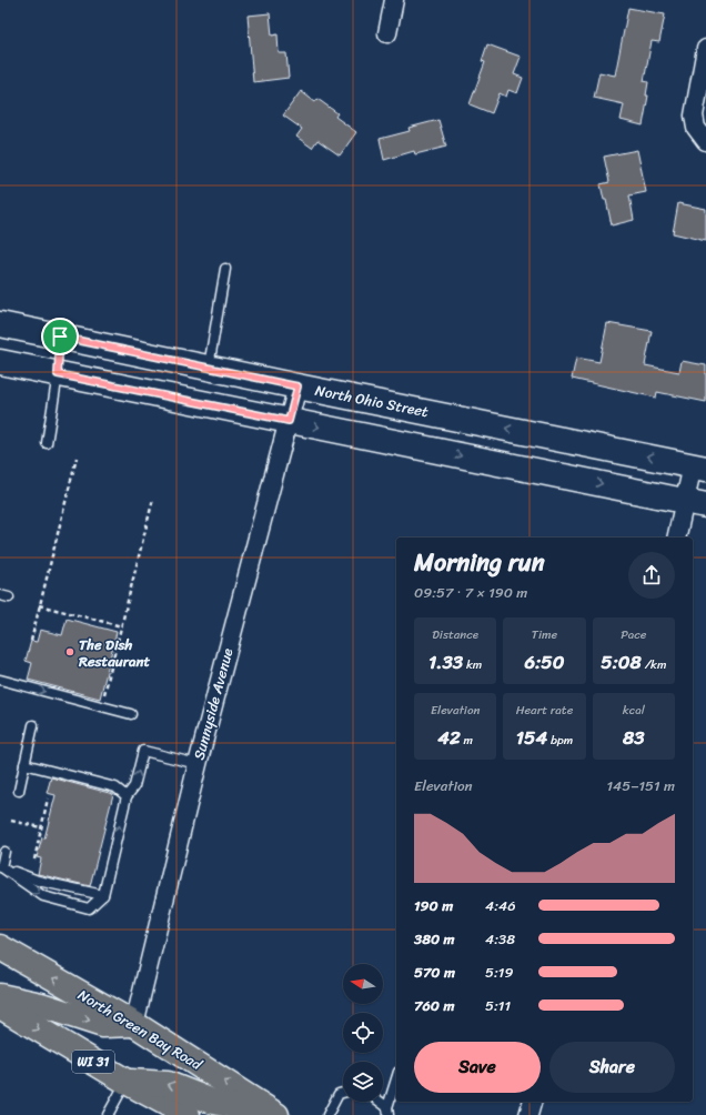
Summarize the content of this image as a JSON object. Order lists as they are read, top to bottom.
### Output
{
  "streets": {
    "main road": ["North Green Bay Road", "WI 31"],
    "street": ["North Ohio Street", "Sunnyside Avenue"]
  },
  "crossings": [
    ["North Ohio Street", "Sunnyside Avenue"],
    ["Sunnyside Avenue", "North Green Bay Road"]
  ],
  "places": ["The Dish Restaurant"],
  "north": "left",
  "page": {
    "heading": ["Morning run", "09:57 · 7 × 190 m"],
    "stats": [
      ["Distance", "1.33 km"],
      ["Time", "6:50"],
      ["Pace", "5:08 /km"],
      ["Elevation", "42 m"],
      ["Heart rate", "154 bpm"],
      ["kcal", "83"]
    ],
    "chart": ["Elevation", "145–151 m"],
    "list": [
      {
        "name": "190 m",
        "note": "4:46"
      },
      {
        "name": "380 m",
        "note": "4:38"
      },
      {
        "name": "570 m",
        "note": "5:19"
      },
      {
        "name": "760 m",
        "note": "5:11"
      }
    ],
    "buttons": ["Save", "Share"]
  }
}
